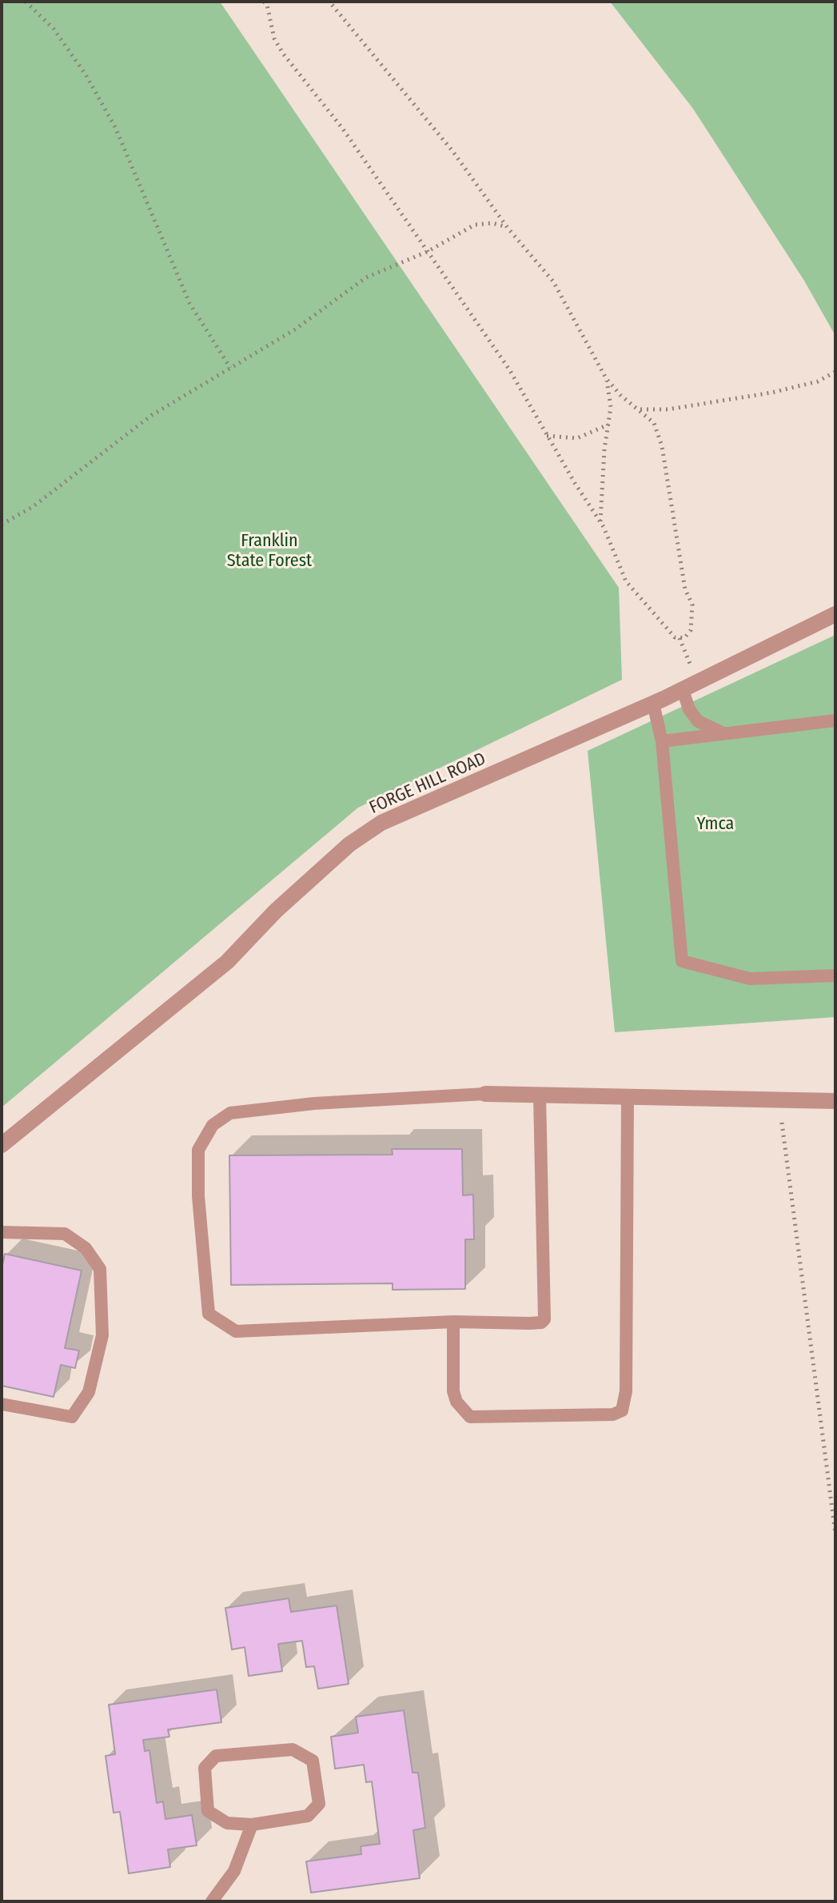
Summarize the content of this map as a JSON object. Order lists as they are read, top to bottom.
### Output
{
  "streets": {
    "street": ["FORGE HILL ROAD"]
  },
  "parks": ["Franklin State Forest", "Ymca"]
}
